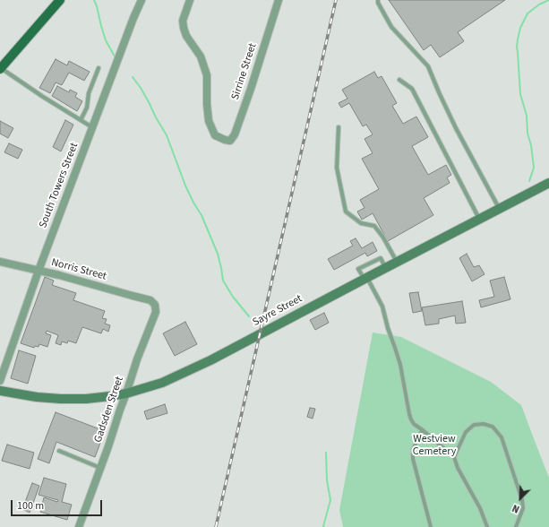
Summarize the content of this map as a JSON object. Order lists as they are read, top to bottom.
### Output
{
  "streets": {
    "main road": ["Sayre Street"],
    "street": [
      "Sirrine Street",
      "South Towers Street",
      "Norris Street",
      "Gadsden Street"
    ]
  },
  "crossings": [
    ["South Towers Street", "Norris Street"],
    ["Norris Street", "Gadsden Street"],
    ["Sayre Street", "Gadsden Street"]
  ],
  "parks": ["Westview Cemetery"],
  "scale_bar": "100 m",
  "north": "bottom left"
}
